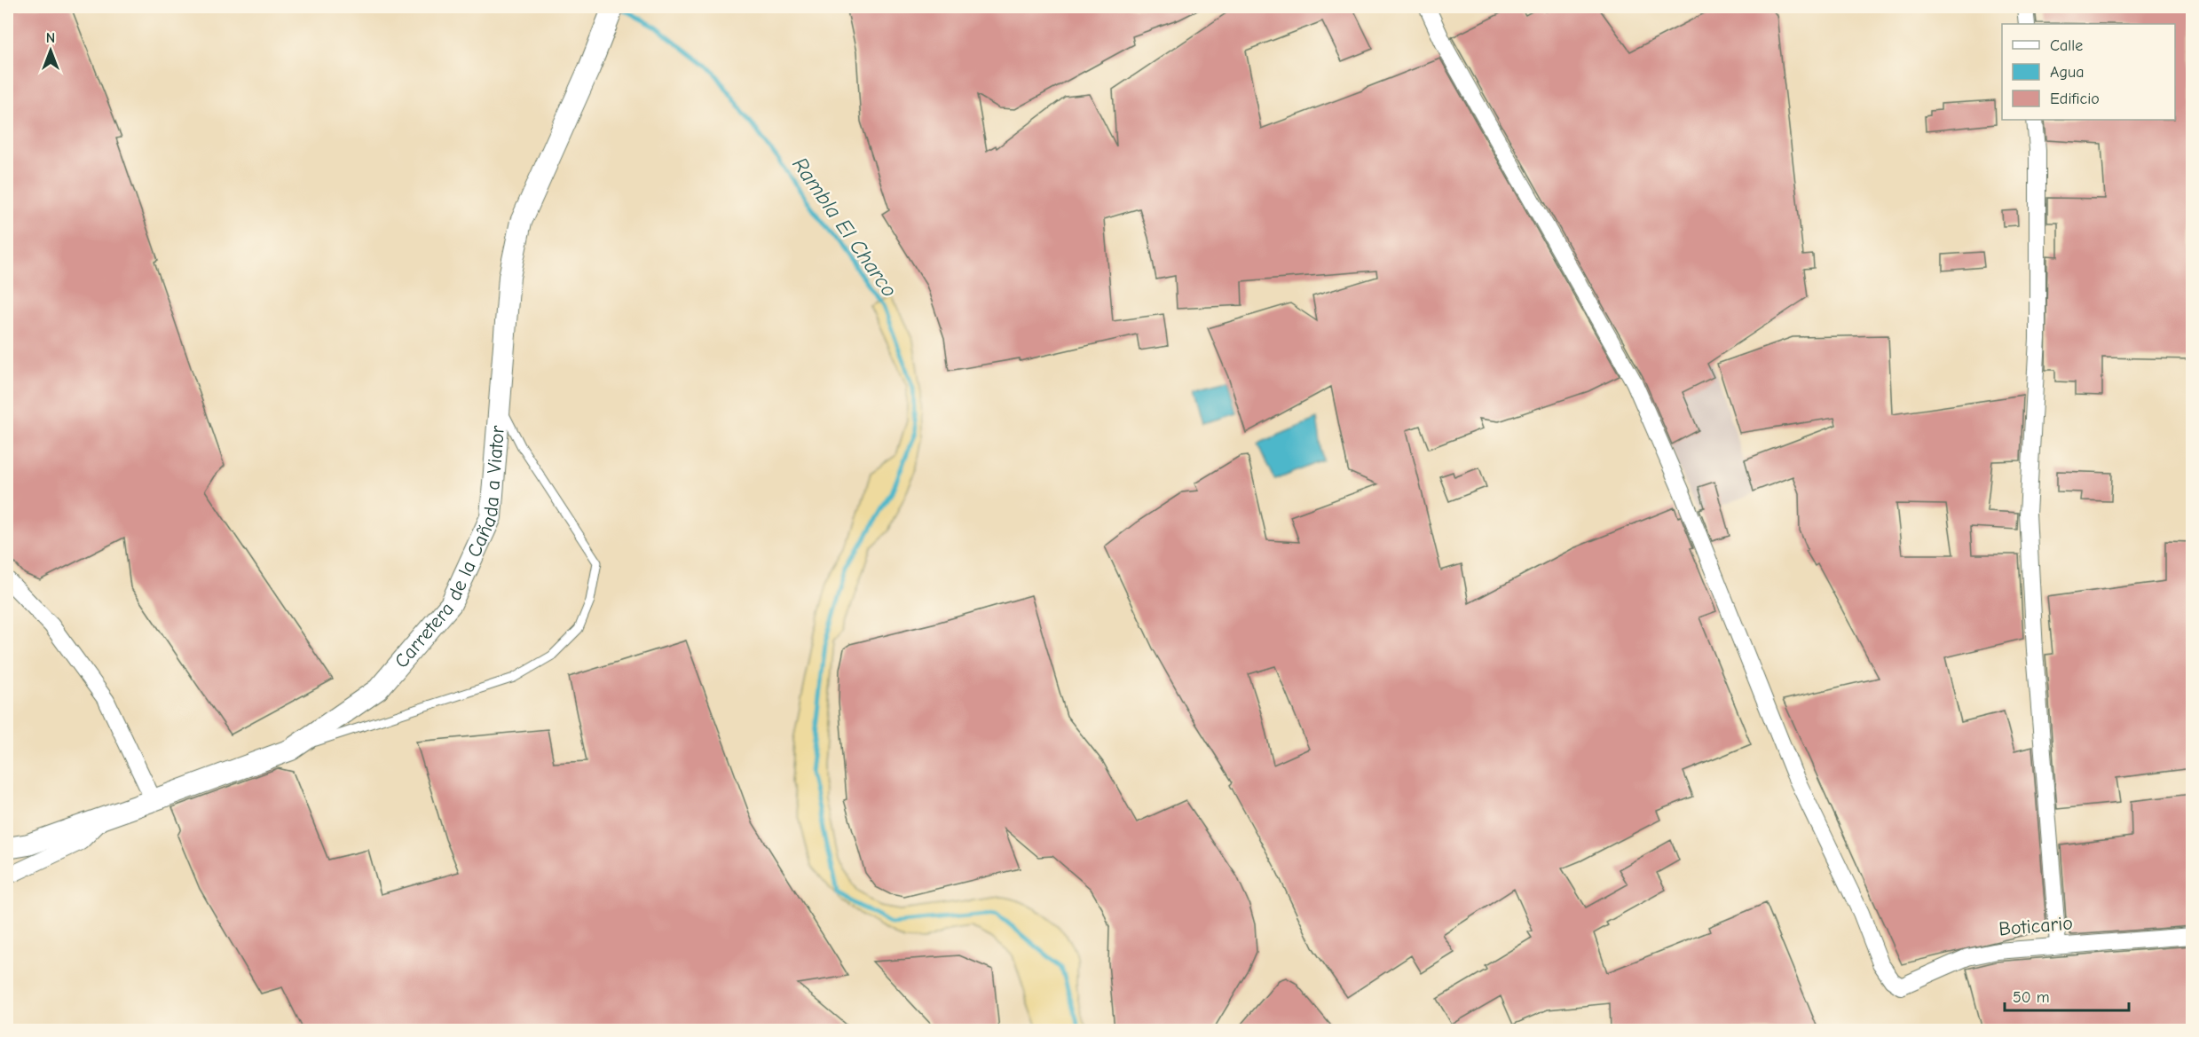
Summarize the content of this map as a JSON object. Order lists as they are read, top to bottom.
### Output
{
  "streets": {
    "street": ["Carretera de la Cañada a Viator", "Boticario"]
  },
  "water": ["Rambla El Charco"],
  "legend": ["Calle", "Agua", "Edificio"],
  "scale_bar": "50 m",
  "north": "top"
}
